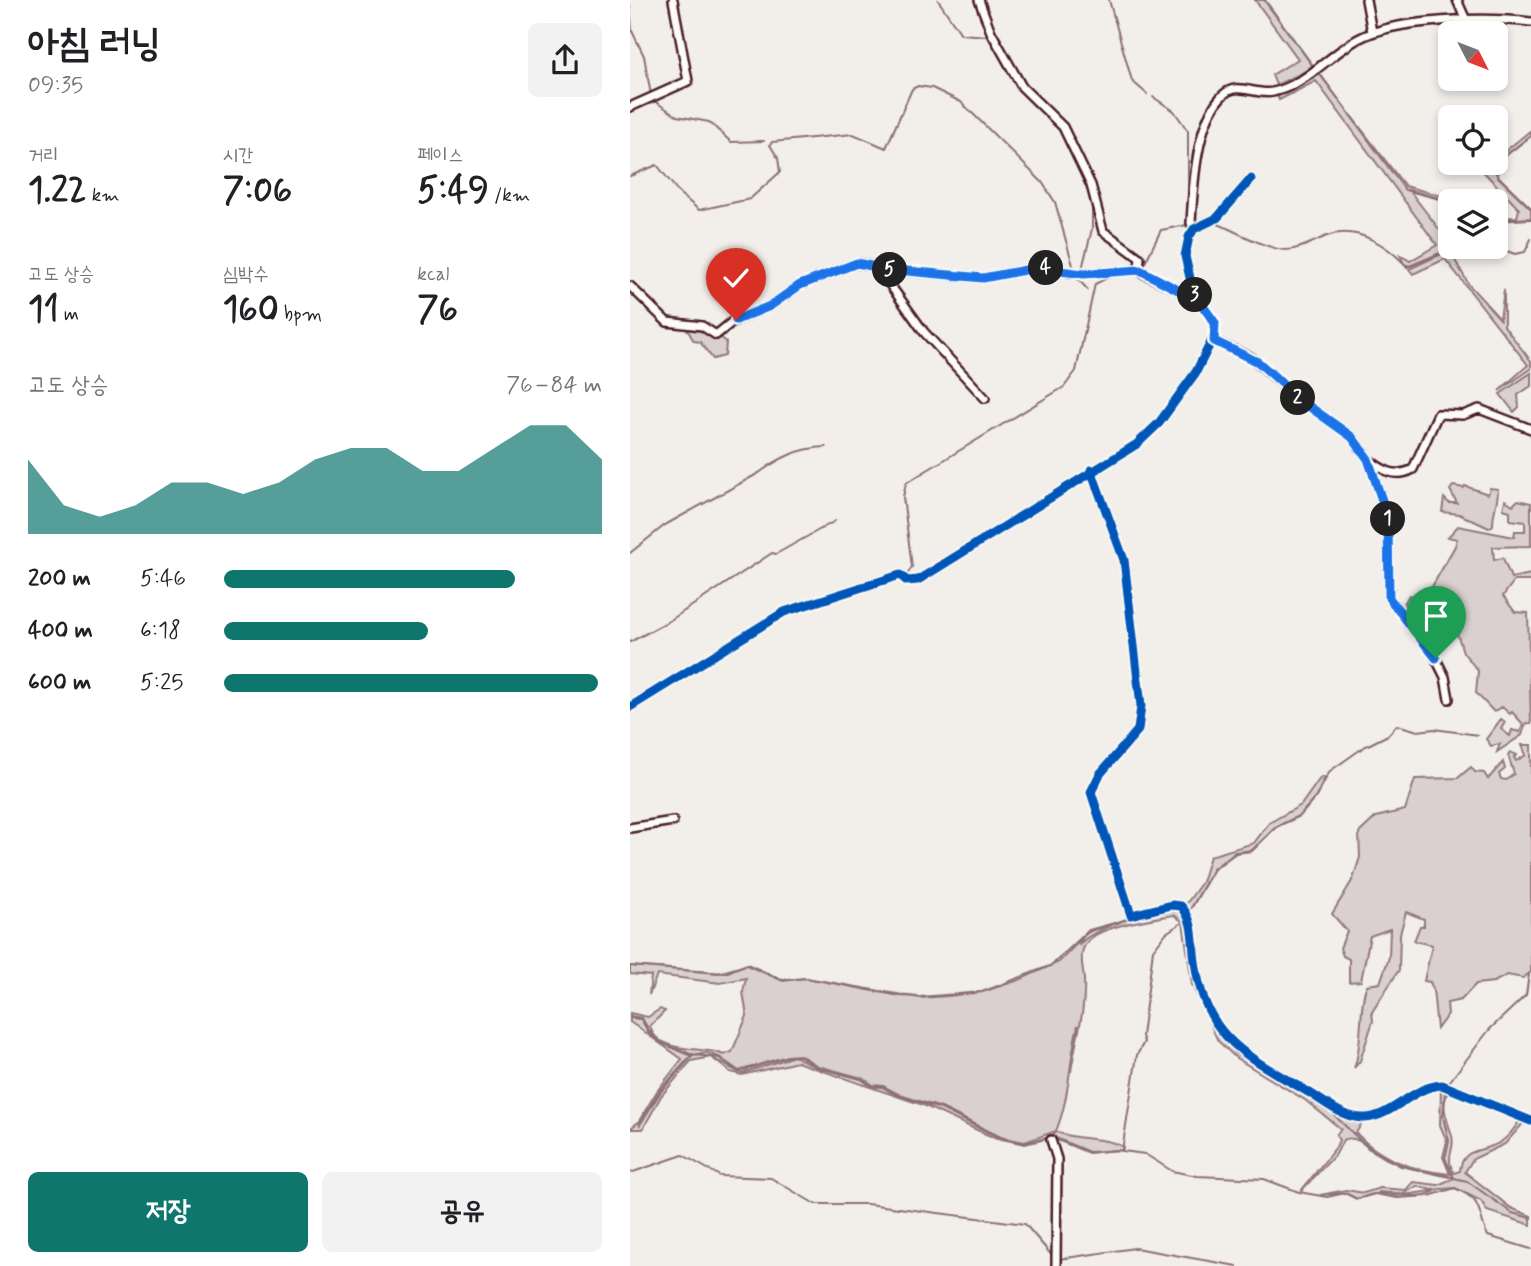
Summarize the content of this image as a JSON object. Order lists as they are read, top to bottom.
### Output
{
  "north": "bottom right",
  "page": {
    "heading": ["아침 러닝", "09:35"],
    "stats": [
      ["거리", "1.22 km"],
      ["시간", "7:06"],
      ["페이스", "5:49 /km"],
      ["고도 상승", "11 m"],
      ["심박수", "160 bpm"],
      ["kcal", "76"]
    ],
    "pins": [
      "4",
      "5",
      "3",
      "2",
      "1"
    ],
    "chart": ["고도 상승", "76–84 m"],
    "list": [
      {
        "name": "200 m",
        "note": "5:46"
      },
      {
        "name": "400 m",
        "note": "6:18"
      },
      {
        "name": "600 m",
        "note": "5:25"
      }
    ],
    "buttons": ["저장", "공유"]
  }
}
